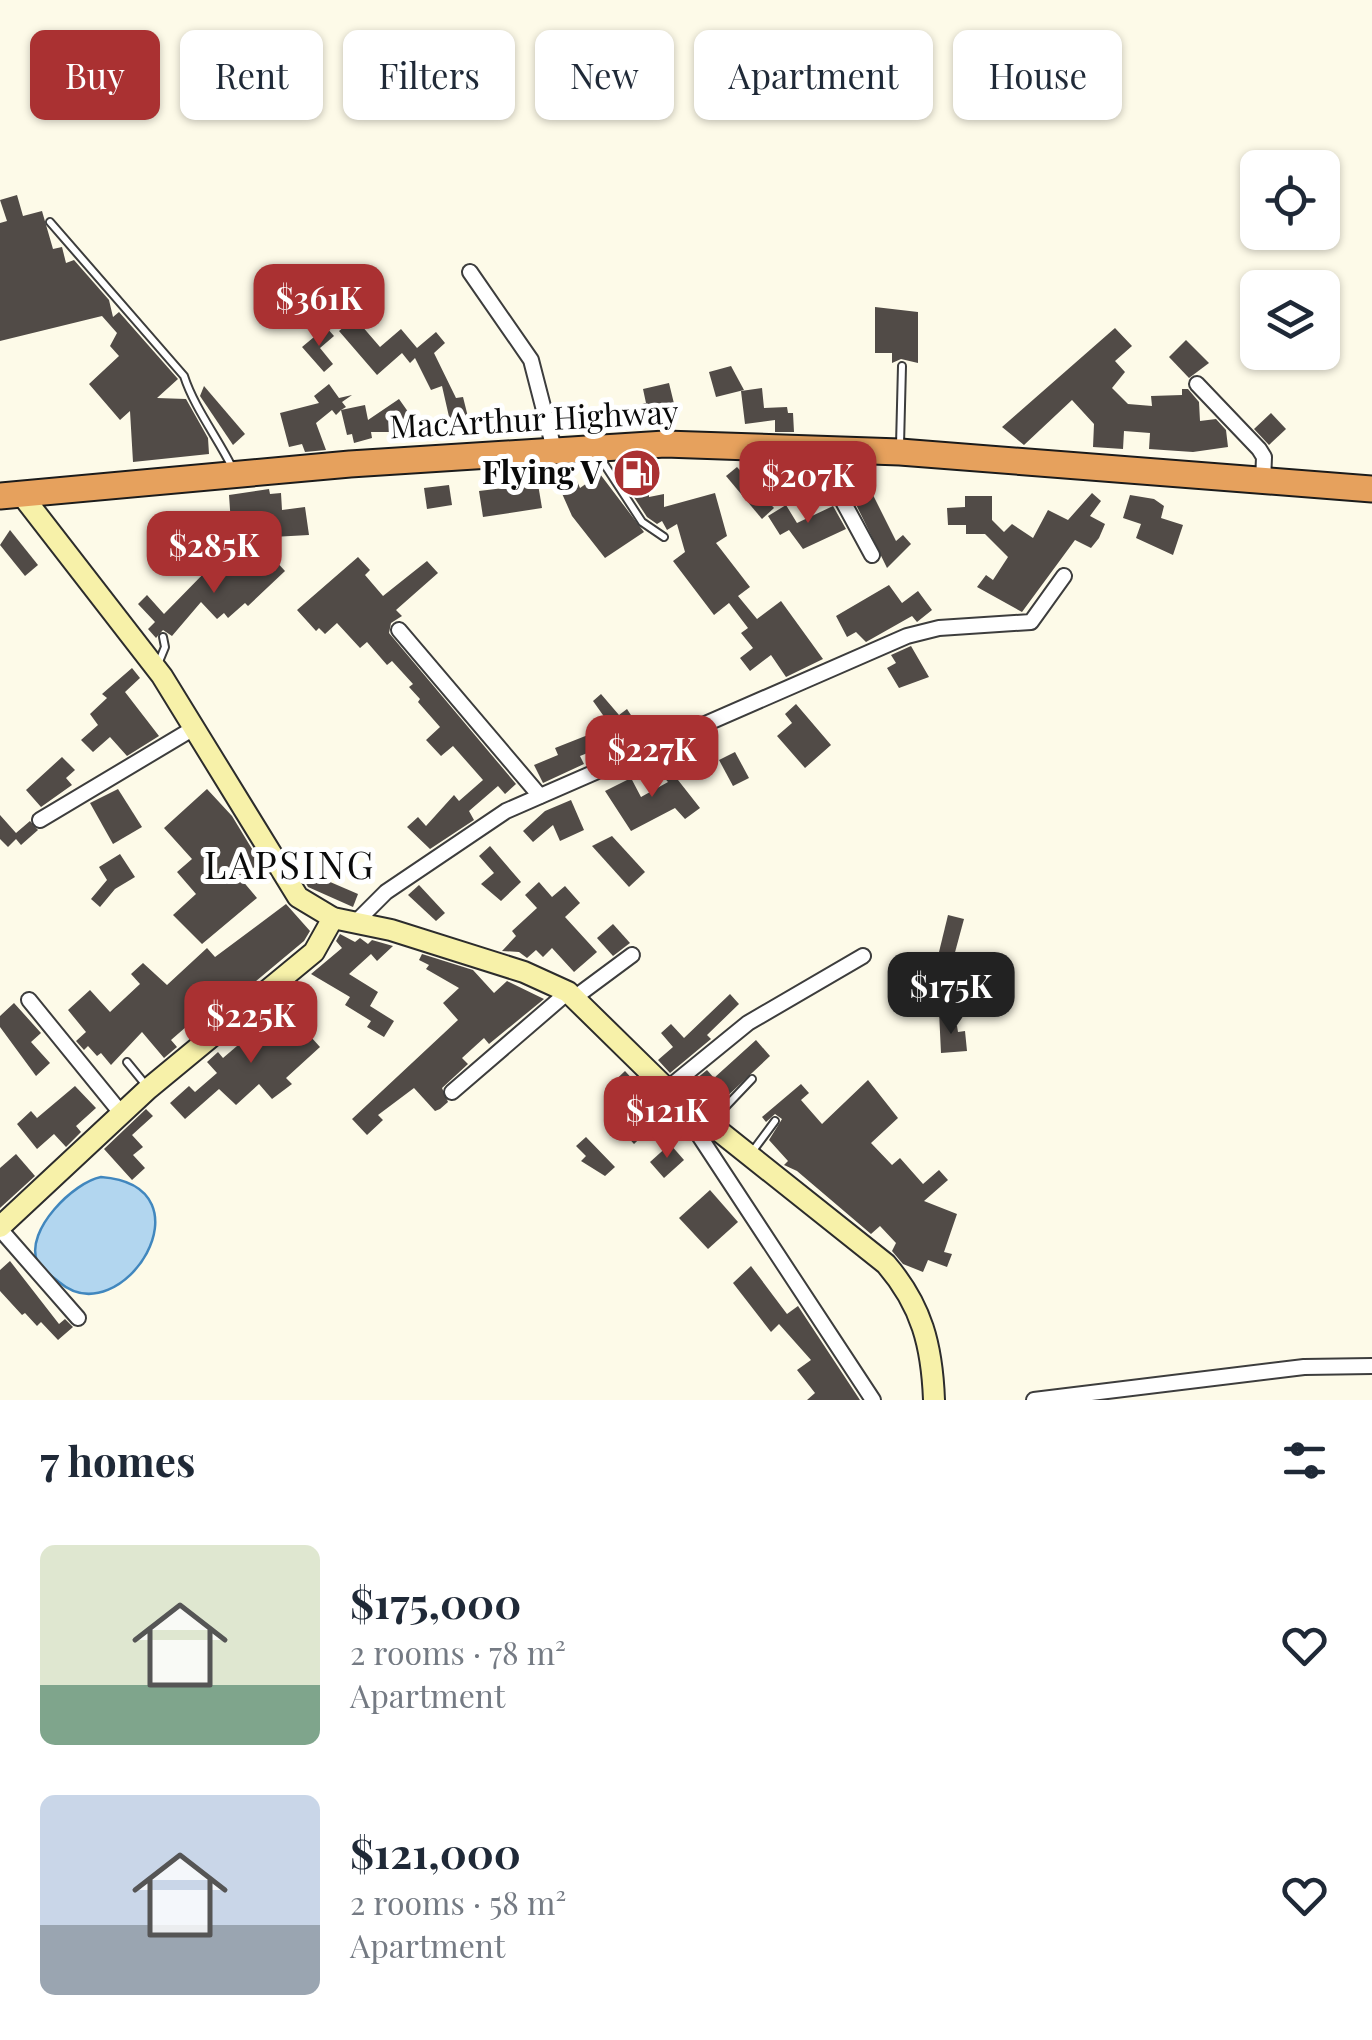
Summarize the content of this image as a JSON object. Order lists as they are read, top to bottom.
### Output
{
  "streets": {
    "highway": ["MacArthur Highway"]
  },
  "districts": ["LAPSING"],
  "places": {
    "fuel station": ["Flying V"]
  },
  "page": {
    "chip": [
      "Buy",
      "Rent",
      "Filters",
      "New",
      "Apartment",
      "House"
    ],
    "price": [
      "$361K",
      "$207K",
      "$285K",
      "$227K",
      "$175K",
      "$225K",
      "$121K"
    ],
    "heading": "7 homes",
    "list": [
      {
        "name": "$175,000",
        "note": "2 rooms · 78 m² · Apartment"
      },
      {
        "name": "$121,000",
        "note": "2 rooms · 58 m² · Apartment"
      }
    ]
  }
}
